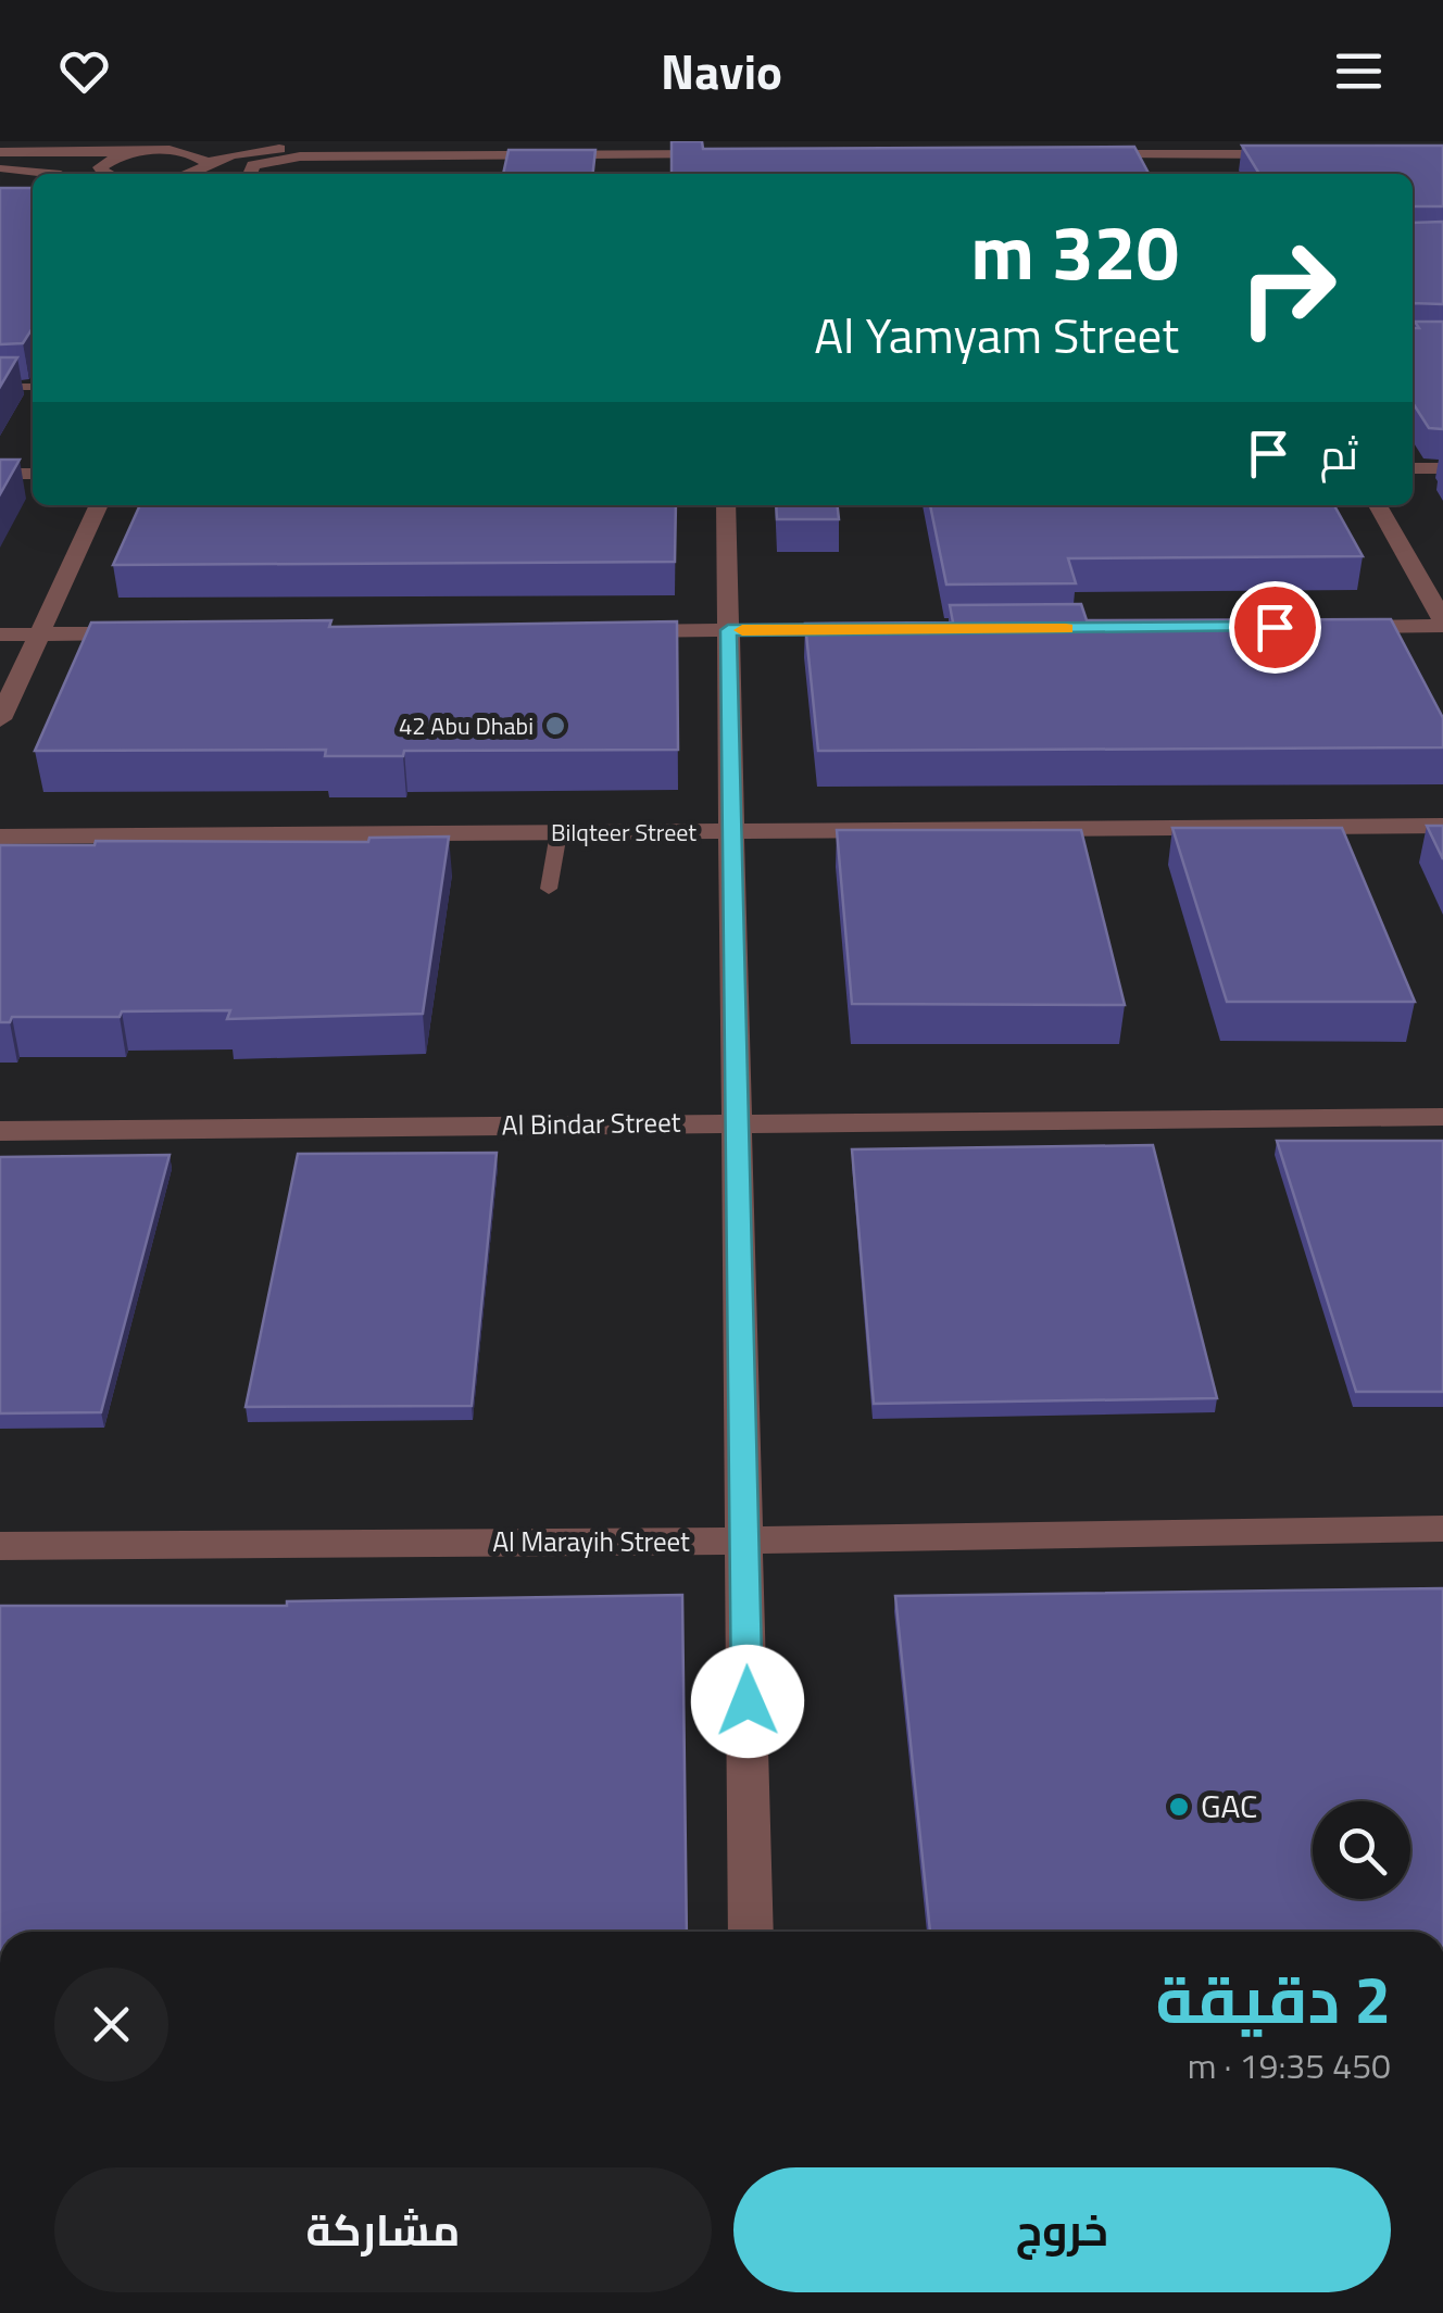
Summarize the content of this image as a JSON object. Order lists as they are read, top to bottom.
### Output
{
  "streets": {
    "street": ["Bilqteer Street", "Al Bindar Street", "Al Marayih Street"]
  },
  "places": ["42 Abu Dhabi", "GAC"],
  "page": {
    "header": "Navio",
    "turn": ["320 m", "Al Yamyam Street"],
    "then": "ثم",
    "heading": ["2 دقيقة", "450 m · 19:35"],
    "buttons": ["خروج", "مشاركة"]
  }
}
